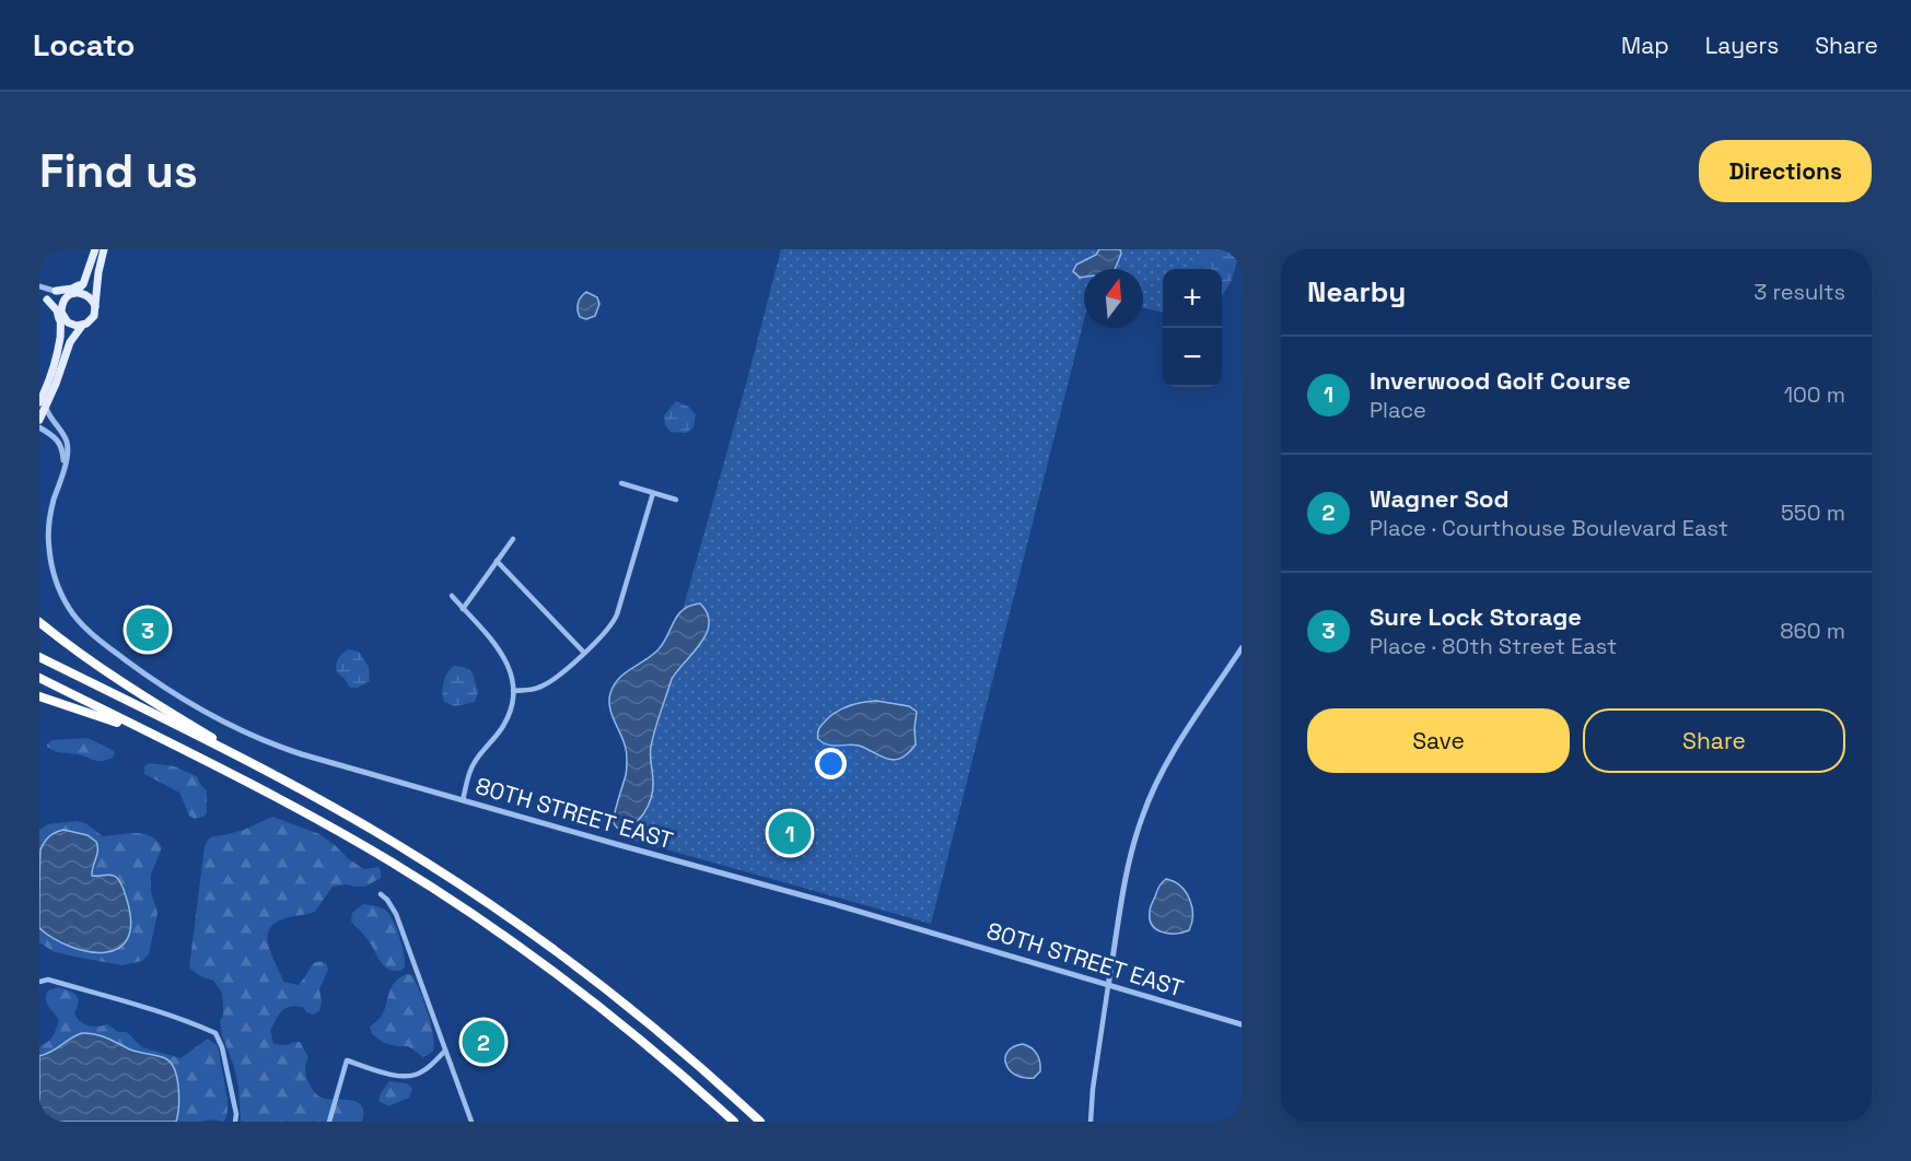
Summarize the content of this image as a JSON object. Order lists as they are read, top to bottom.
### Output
{
  "streets": {
    "street": ["80TH STREET EAST"]
  },
  "north": "top",
  "page": {
    "header": "Locato",
    "nav": ["Map", "Layers", "Share"],
    "buttons": [
      "Directions",
      ["Save", "Share"]
    ],
    "title": "Find us",
    "heading": ["Nearby", "3 results"],
    "map_buttons": ["+", "−"],
    "list": [
      {
        "mark": "1",
        "name": "Inverwood Golf Course",
        "note": "Place",
        "value": "100 m"
      },
      {
        "mark": "2",
        "name": "Wagner Sod",
        "note": "Place · Courthouse Boulevard East",
        "value": "550 m"
      },
      {
        "mark": "3",
        "name": "Sure Lock Storage",
        "note": "Place · 80th Street East",
        "value": "860 m"
      }
    ],
    "pins": ["3", "1", "2"]
  }
}
